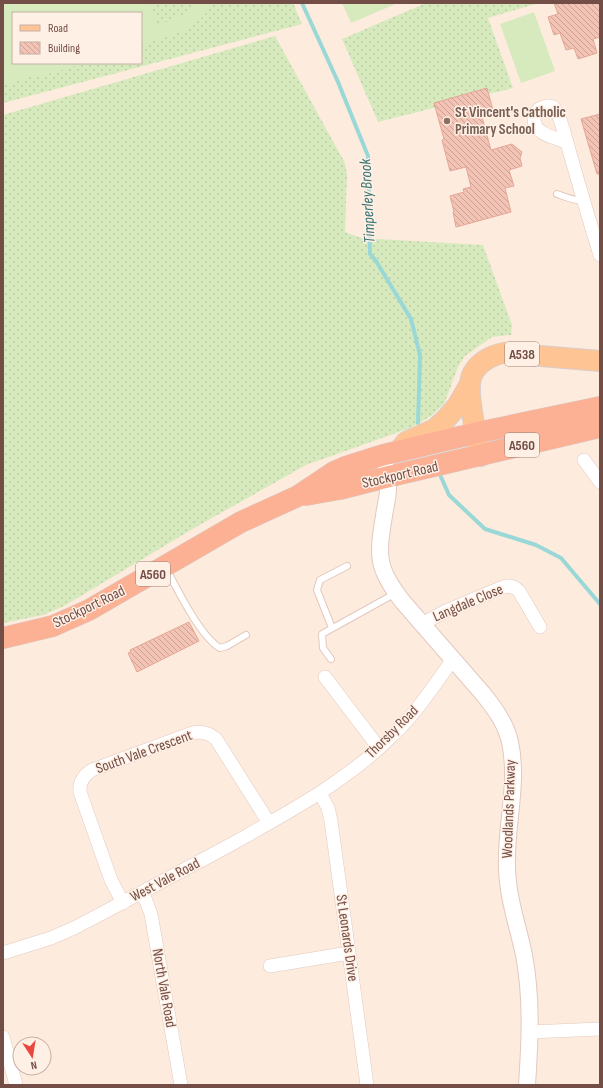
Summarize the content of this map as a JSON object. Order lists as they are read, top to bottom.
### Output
{
  "streets": {
    "highway": ["A560", "Stockport Road"],
    "main road": ["A538"],
    "street": [
      "Langdale Close",
      "Thorsby Road",
      "South Vale Crescent",
      "Woodlands Parkway",
      "West Vale Road",
      "St Leonards Drive",
      "North Vale Road"
    ]
  },
  "crossings": [
    ["A538", "A560"],
    ["A538", "Stockport Road"],
    ["A560", "Stockport Road"],
    ["Stockport Road", "Woodlands Parkway"],
    ["Langdale Close", "Woodlands Parkway"],
    ["Thorsby Road", "Woodlands Parkway"],
    ["Thorsby Road", "West Vale Road"],
    ["Thorsby Road", "St Leonards Drive"],
    ["South Vale Crescent", "West Vale Road"],
    ["West Vale Road", "St Leonards Drive"],
    ["West Vale Road", "North Vale Road"]
  ],
  "water": ["Timperley Brook"],
  "places": ["St Vincent's Catholic Primary School"],
  "legend": ["Road", "Building"],
  "north": "bottom"
}
